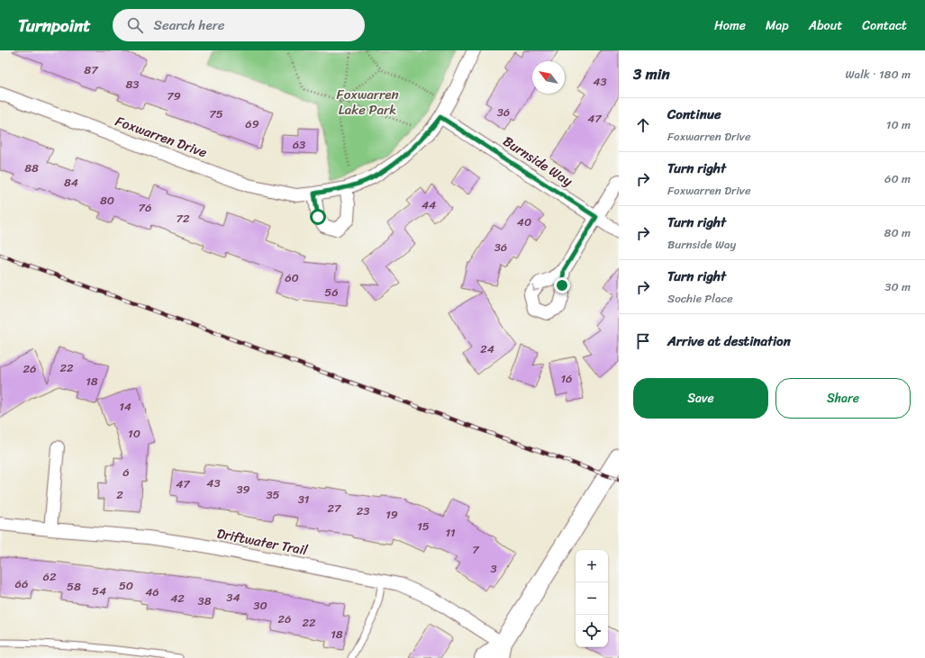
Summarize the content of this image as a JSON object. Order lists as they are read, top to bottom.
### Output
{
  "streets": {
    "street": ["Foxwarren Drive", "Burnside Way", "Driftwater Trail"]
  },
  "crossings": [
    ["Foxwarren Drive", "Burnside Way"]
  ],
  "parks": ["Foxwarren Lake Park"],
  "house_numbers": [
    "87",
    "43",
    "83",
    "79",
    "36",
    "75",
    "47",
    "69",
    "63",
    "88",
    "84",
    "80",
    "44",
    "76",
    "72",
    "40",
    "36",
    "60",
    "56",
    "24",
    "22",
    "26",
    "16",
    "18",
    "14",
    "10",
    "6",
    "43",
    "47",
    "39",
    "2",
    "35",
    "31",
    "27",
    "23",
    "19",
    "15",
    "11",
    "7",
    "3",
    "62",
    "66",
    "50",
    "58",
    "54",
    "46",
    "34",
    "42",
    "38",
    "30",
    "26",
    "22",
    "18"
  ],
  "north": "top left",
  "page": {
    "header": "Turnpoint",
    "search": "Search here",
    "nav": [
      "Home",
      "Map",
      "About",
      "Contact"
    ],
    "heading": ["3 min", "Walk · 180 m"],
    "list": [
      ["Continue", "Foxwarren Drive", "10 m"],
      ["Turn right", "Foxwarren Drive", "60 m"],
      ["Turn right", "Burnside Way", "80 m"],
      ["Turn right", "Sochie Place", "30 m"],
      "Arrive at destination"
    ],
    "buttons": ["Save", "Share"],
    "map_buttons": ["+", "−"]
  }
}
